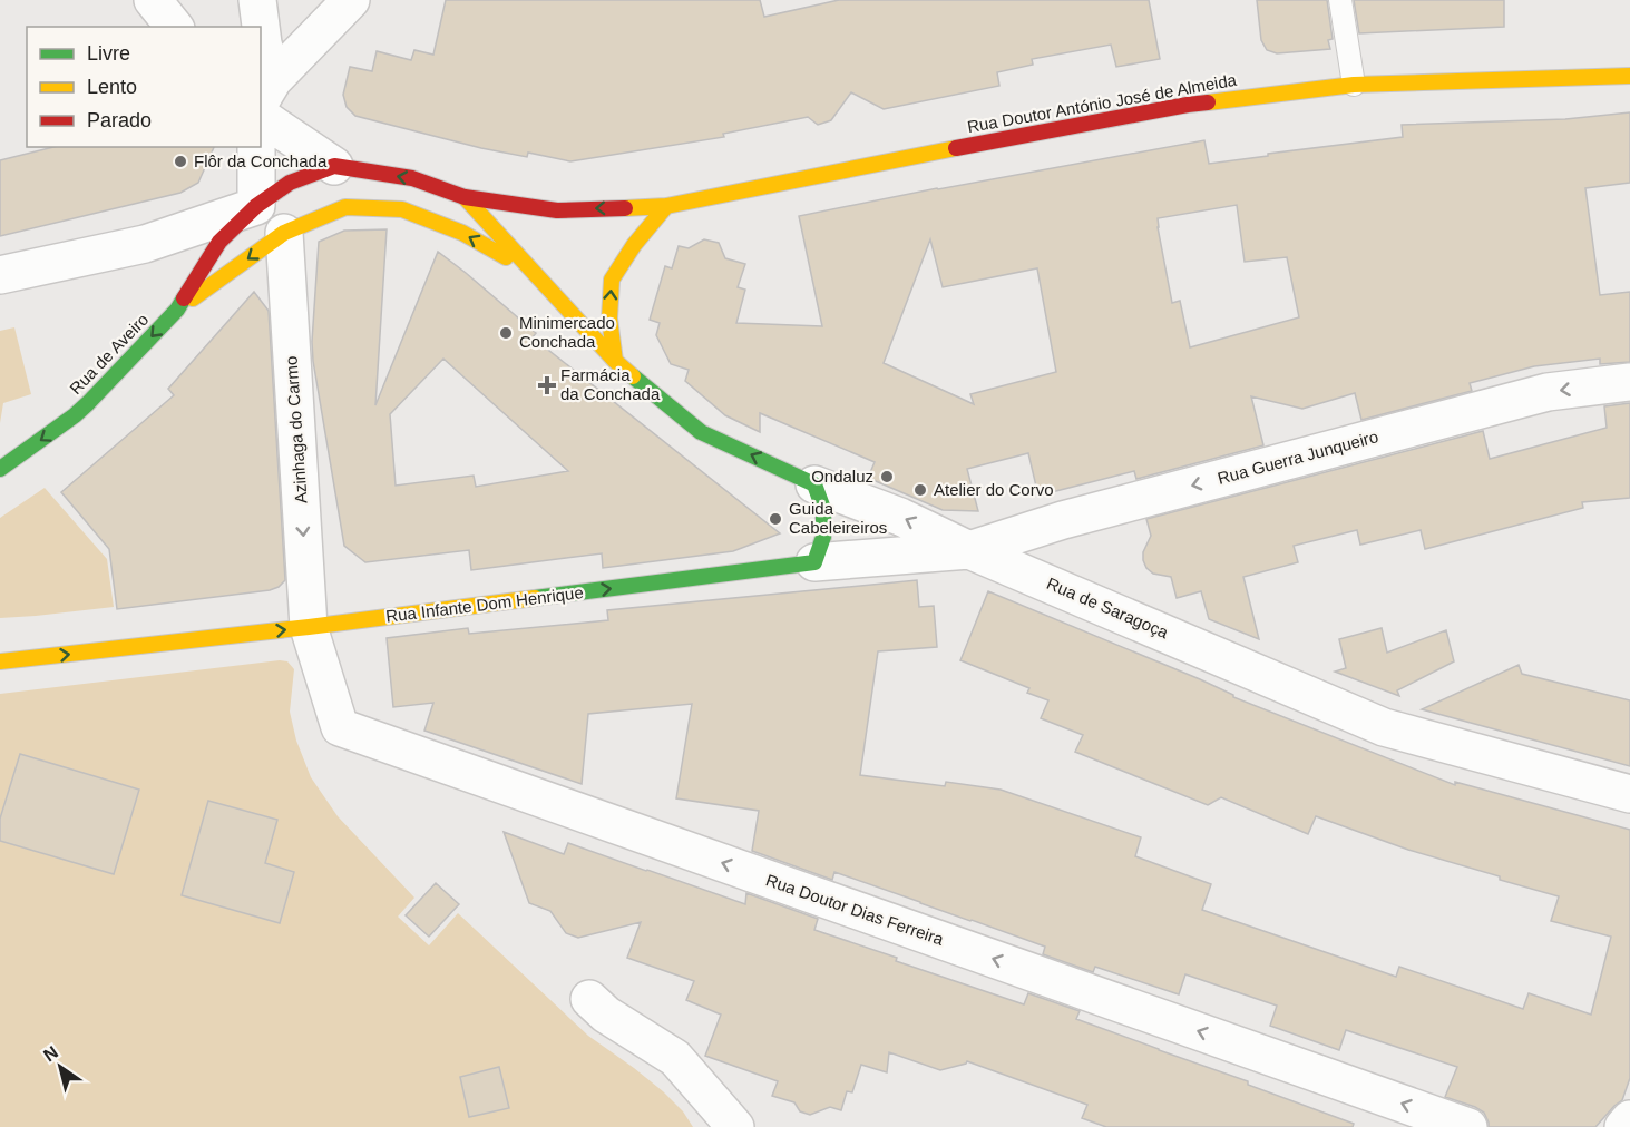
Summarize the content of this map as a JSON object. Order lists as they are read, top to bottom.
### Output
{
  "streets": {
    "street": [
      "Rua Doutor António José de Almeida",
      "Rua de Aveiro",
      "Azinhaga do Carmo",
      "Rua Guerra Junqueiro",
      "Rua Infante Dom Henrique",
      "Rua de Saragoça",
      "Rua Doutor Dias Ferreira"
    ]
  },
  "crossings": [
    ["Rua Doutor António José de Almeida", "Rua de Aveiro"],
    ["Rua Doutor António José de Almeida", "Rua de Saragoça"],
    ["Azinhaga do Carmo", "Rua Infante Dom Henrique"],
    ["Azinhaga do Carmo", "Rua Doutor Dias Ferreira"],
    ["Rua Guerra Junqueiro", "Rua Infante Dom Henrique"],
    ["Rua Guerra Junqueiro", "Rua de Saragoça"],
    ["Rua Infante Dom Henrique", "Rua de Saragoça"],
    ["Rua Infante Dom Henrique", "Rua Doutor Dias Ferreira"]
  ],
  "one_way": [
    "Rua de Aveiro",
    "Azinhaga do Carmo",
    "Rua Guerra Junqueiro",
    "Rua Infante Dom Henrique",
    "Rua Doutor Dias Ferreira"
  ],
  "places": {
    "other": [
      "Flôr da Conchada",
      "Minimercado Conchada",
      "Ondaluz",
      "Atelier do Corvo",
      "Guida Cabeleireiros"
    ],
    "health": ["Farmácia da Conchada"]
  },
  "legend": ["Livre", "Lento", "Parado"],
  "north": "top left"
}
